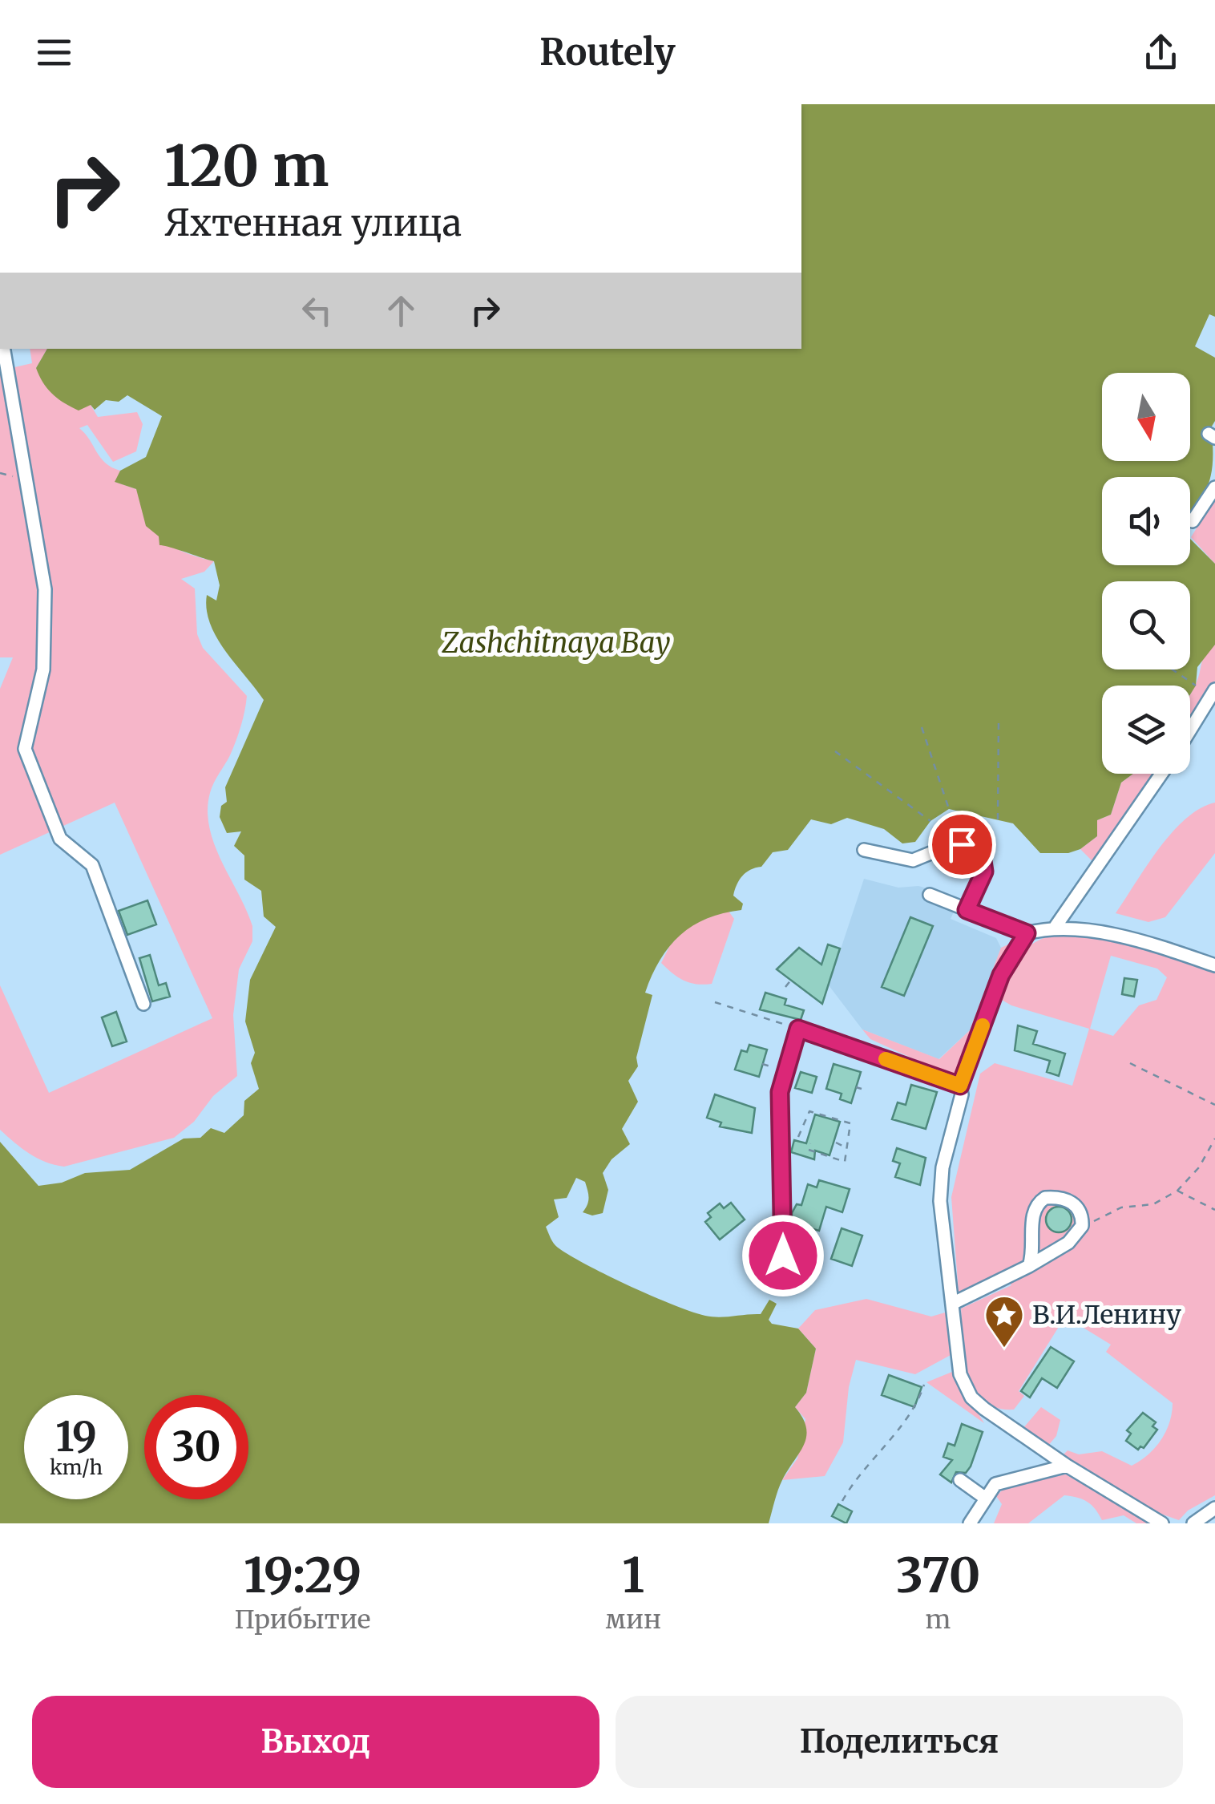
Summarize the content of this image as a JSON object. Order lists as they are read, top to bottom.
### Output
{
  "water": ["Zashchitnaya Bay"],
  "places": {
    "place": ["В.И.Ленину"]
  },
  "north": "bottom",
  "page": {
    "header": "Routely",
    "turn": ["120 m", "Яхтенная улица"],
    "speed": "19 km/h",
    "limit": "30",
    "eta": [
      "19:29",
      "Прибытие",
      "1",
      "мин",
      "370",
      "m"
    ],
    "buttons": ["Выход", "Поделиться"]
  }
}
